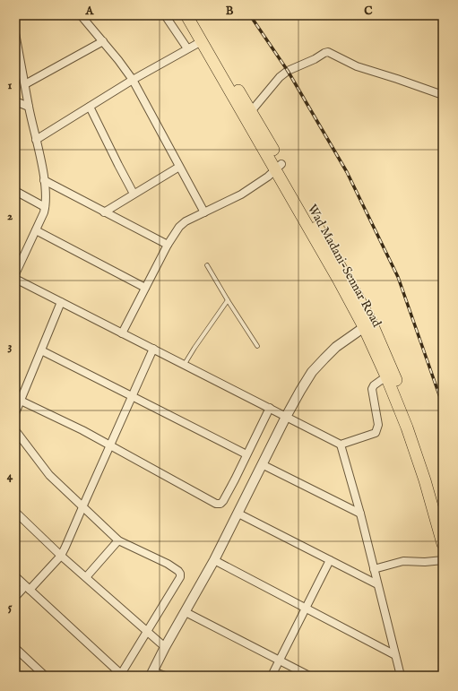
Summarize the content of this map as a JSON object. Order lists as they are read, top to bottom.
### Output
{
  "streets": {
    "highway": ["Wad Madani-Sennar Road"]
  },
  "grid": {
    "columns": ["A", "B", "C"],
    "rows": [
      "1",
      "2",
      "3",
      "4",
      "5"
    ]
  }
}
